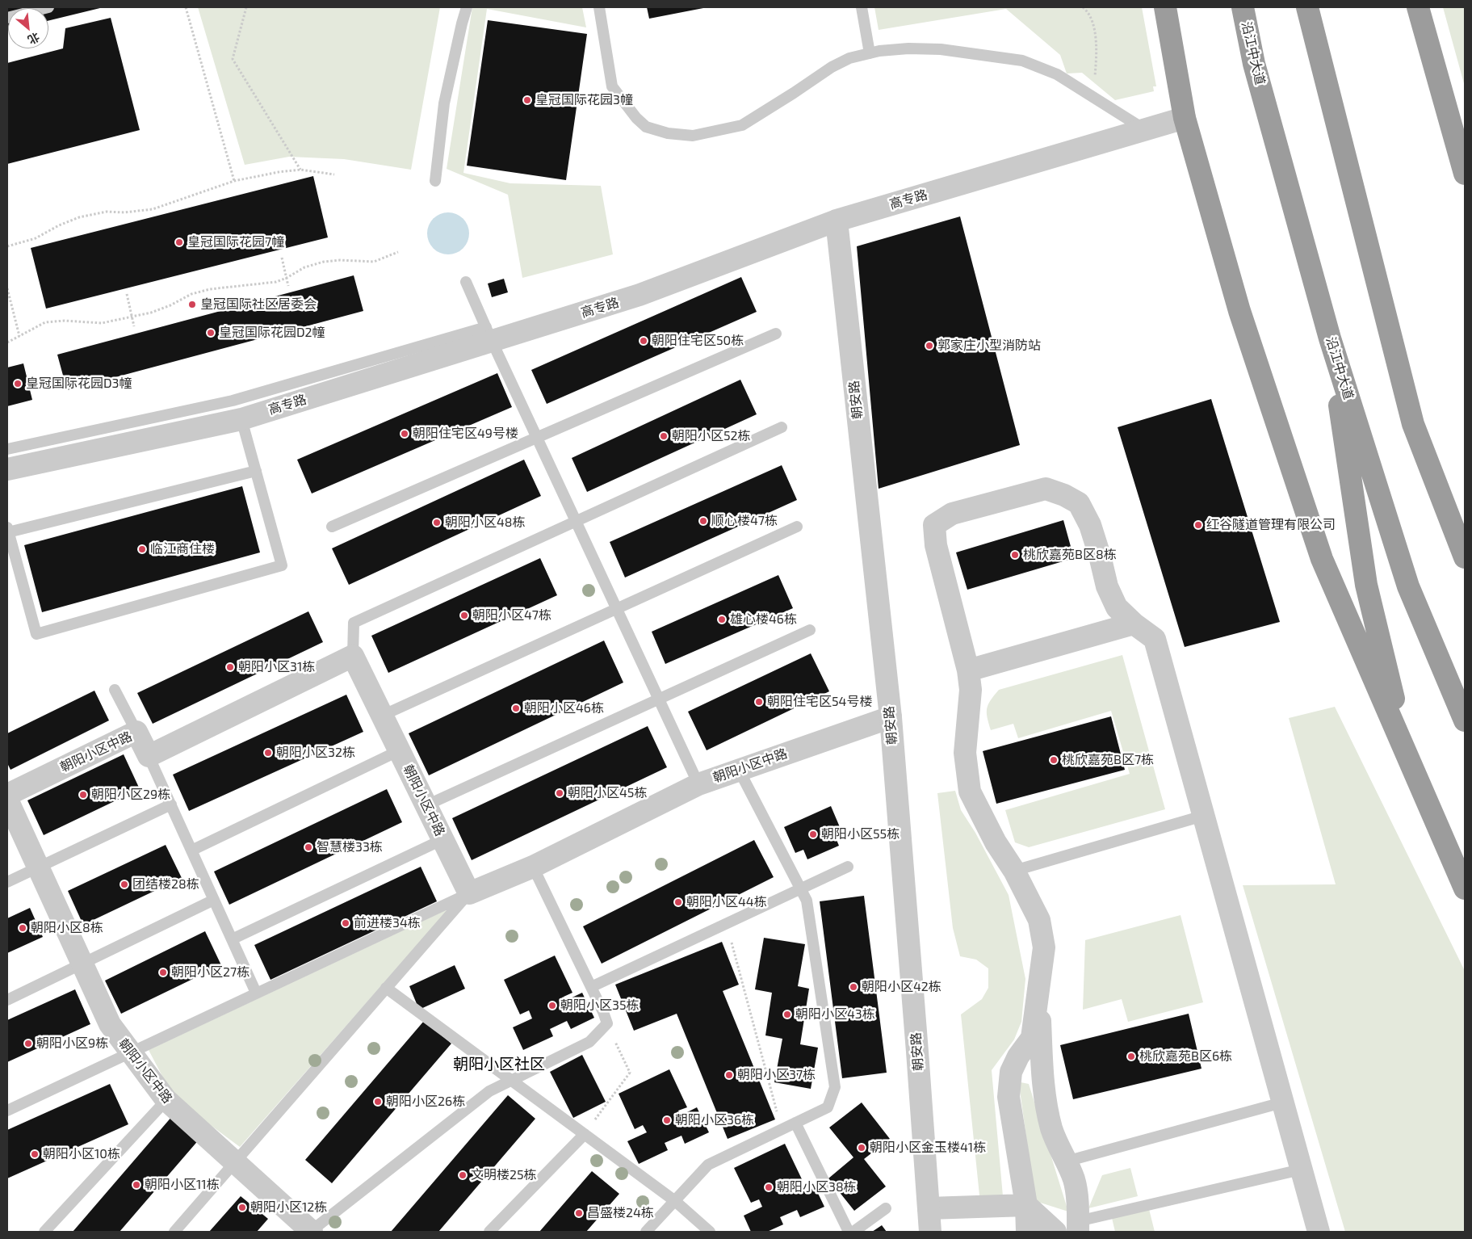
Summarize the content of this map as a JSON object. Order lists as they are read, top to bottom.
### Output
{
  "streets": {
    "highway": ["沿江中大道"],
    "street": ["高专路", "朝安路", "朝阳小区中路"]
  },
  "crossings": [
    ["高专路", "朝安路"],
    ["朝安路", "朝阳小区中路"]
  ],
  "districts": ["朝阳小区社区"],
  "places": [
    "皇冠国际花园3幢",
    "皇冠国际花园7幢",
    "皇冠国际社区居委会",
    "皇冠国际花园D2幢",
    "朝阳住宅区50栋",
    "郭家庄小型消防站",
    "皇冠国际花园D3幢",
    "朝阳住宅区49号楼",
    "朝阳小区52栋",
    "顺心楼47栋",
    "朝阳小区48栋",
    "红谷隧道管理有限公司",
    "临江商住楼",
    "桃欣嘉苑B区8栋",
    "朝阳小区47栋",
    "雄心楼46栋",
    "朝阳小区31栋",
    "朝阳住宅区54号楼",
    "朝阳小区46栋",
    "朝阳小区32栋",
    "桃欣嘉苑B区7栋",
    "朝阳小区45栋",
    "朝阳小区29栋",
    "朝阳小区55栋",
    "智慧楼33栋",
    "团结楼28栋",
    "朝阳小区44栋",
    "前进楼34栋",
    "朝阳小区8栋",
    "朝阳小区27栋",
    "朝阳小区42栋",
    "朝阳小区35栋",
    "朝阳小区43栋",
    "朝阳小区9栋",
    "桃欣嘉苑B区6栋",
    "朝阳小区37栋",
    "朝阳小区26栋",
    "朝阳小区36栋",
    "朝阳小区金玉楼41栋",
    "朝阳小区10栋",
    "文明楼25栋",
    "朝阳小区11栋",
    "朝阳小区38栋",
    "朝阳小区12栋",
    "昌盛楼24栋"
  ],
  "north": "bottom right"
}
